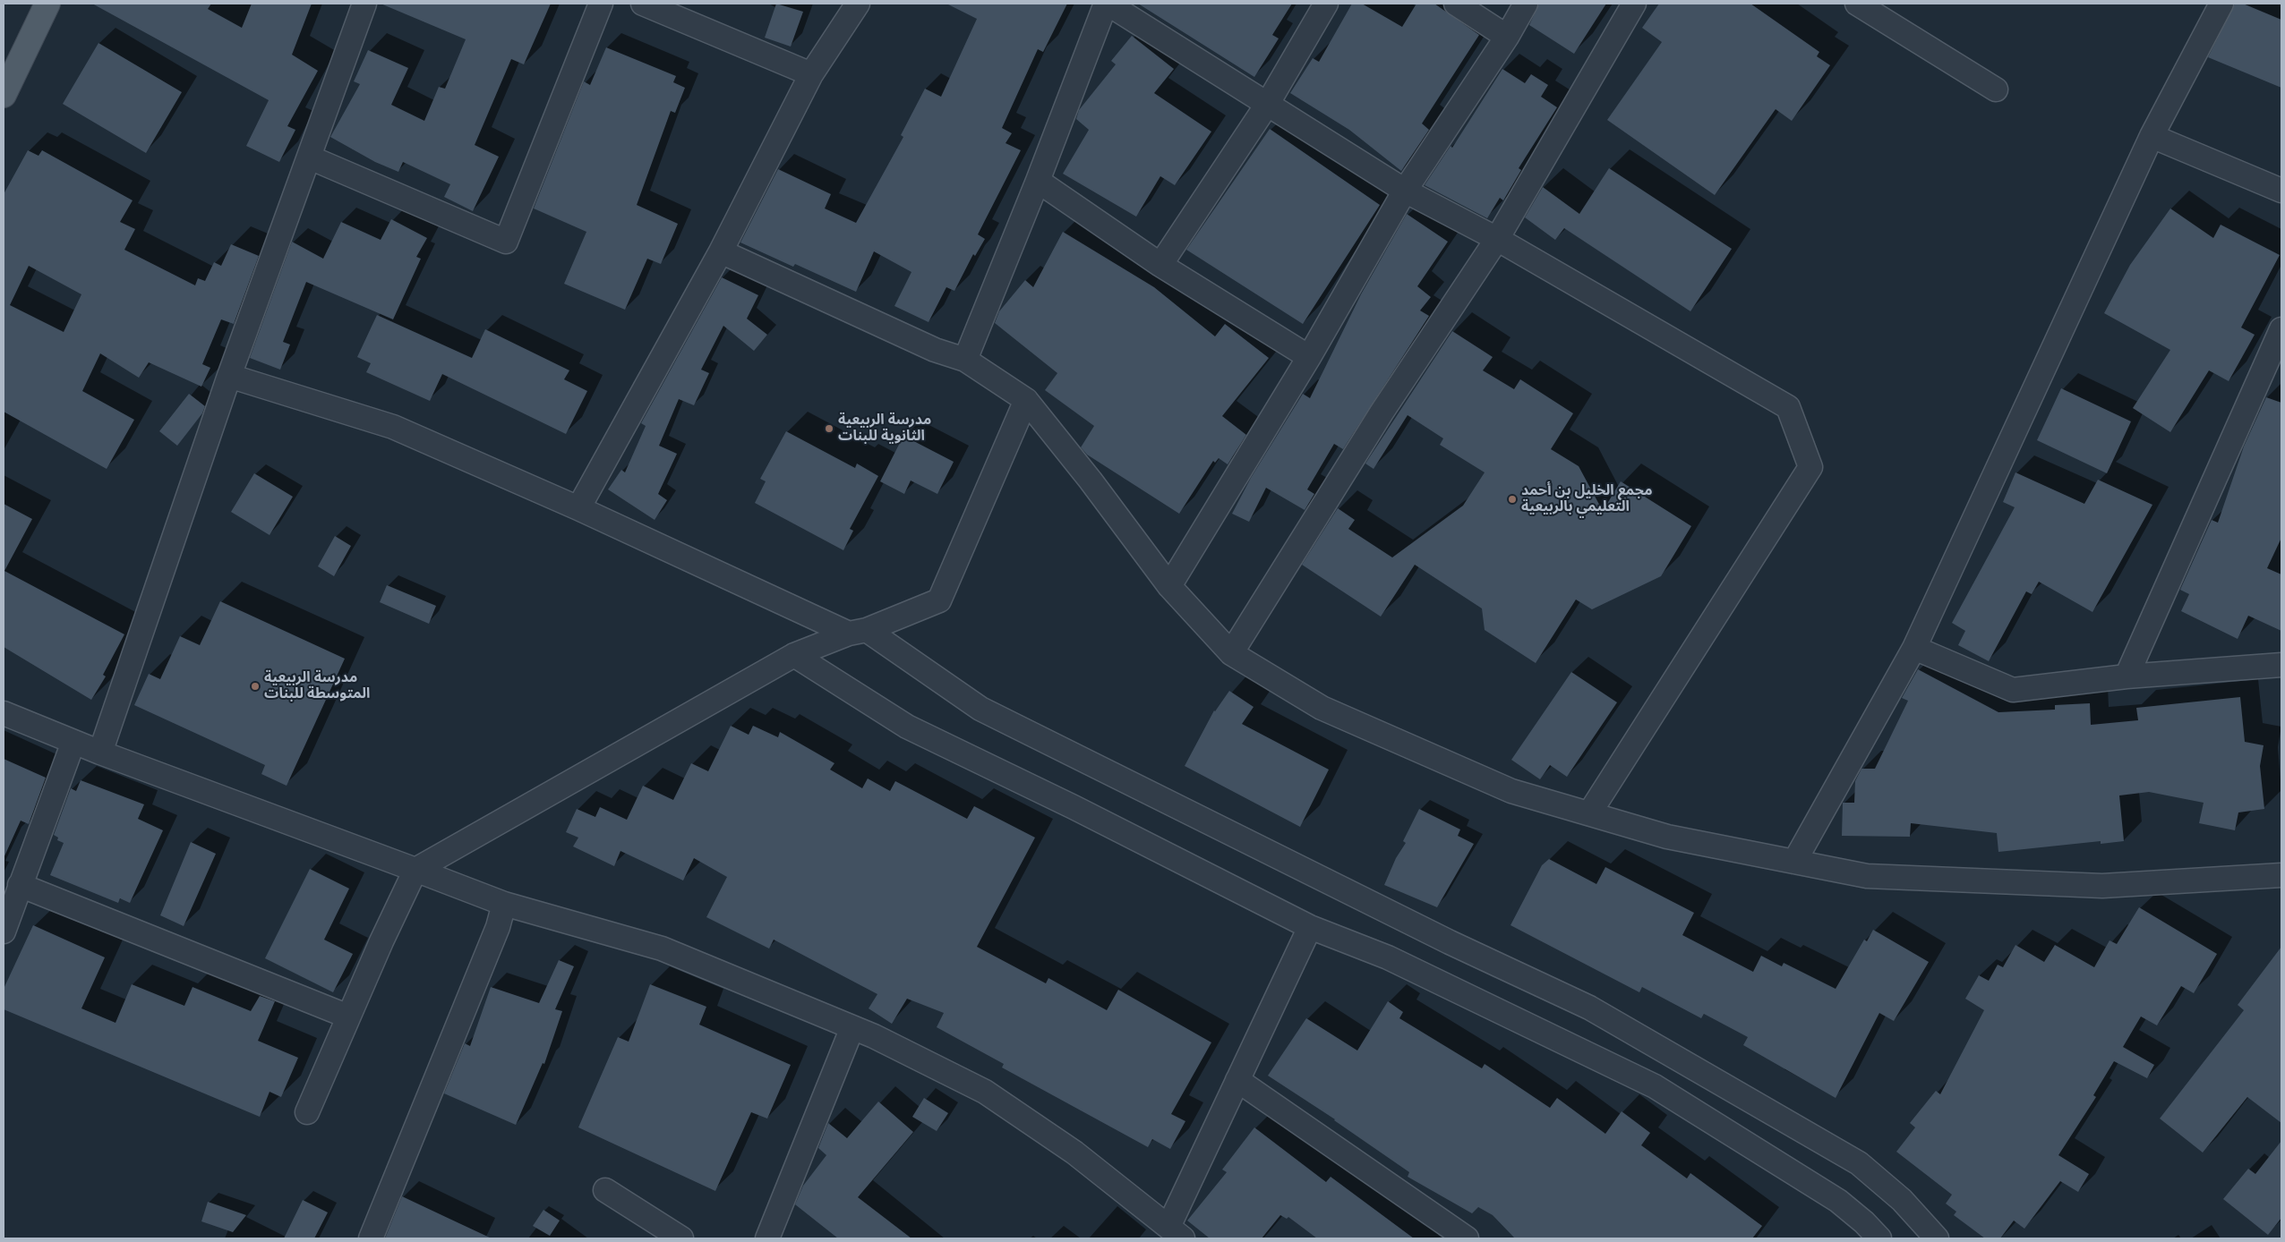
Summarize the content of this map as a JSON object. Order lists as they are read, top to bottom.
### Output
{
  "places": ["مدرسة الربيعية الثانوية للبنات", "مجمع الخليل بن أحمد التعليمي بالربيعية", "مدرسة الربيعية المتوسطة للبنات"]
}
